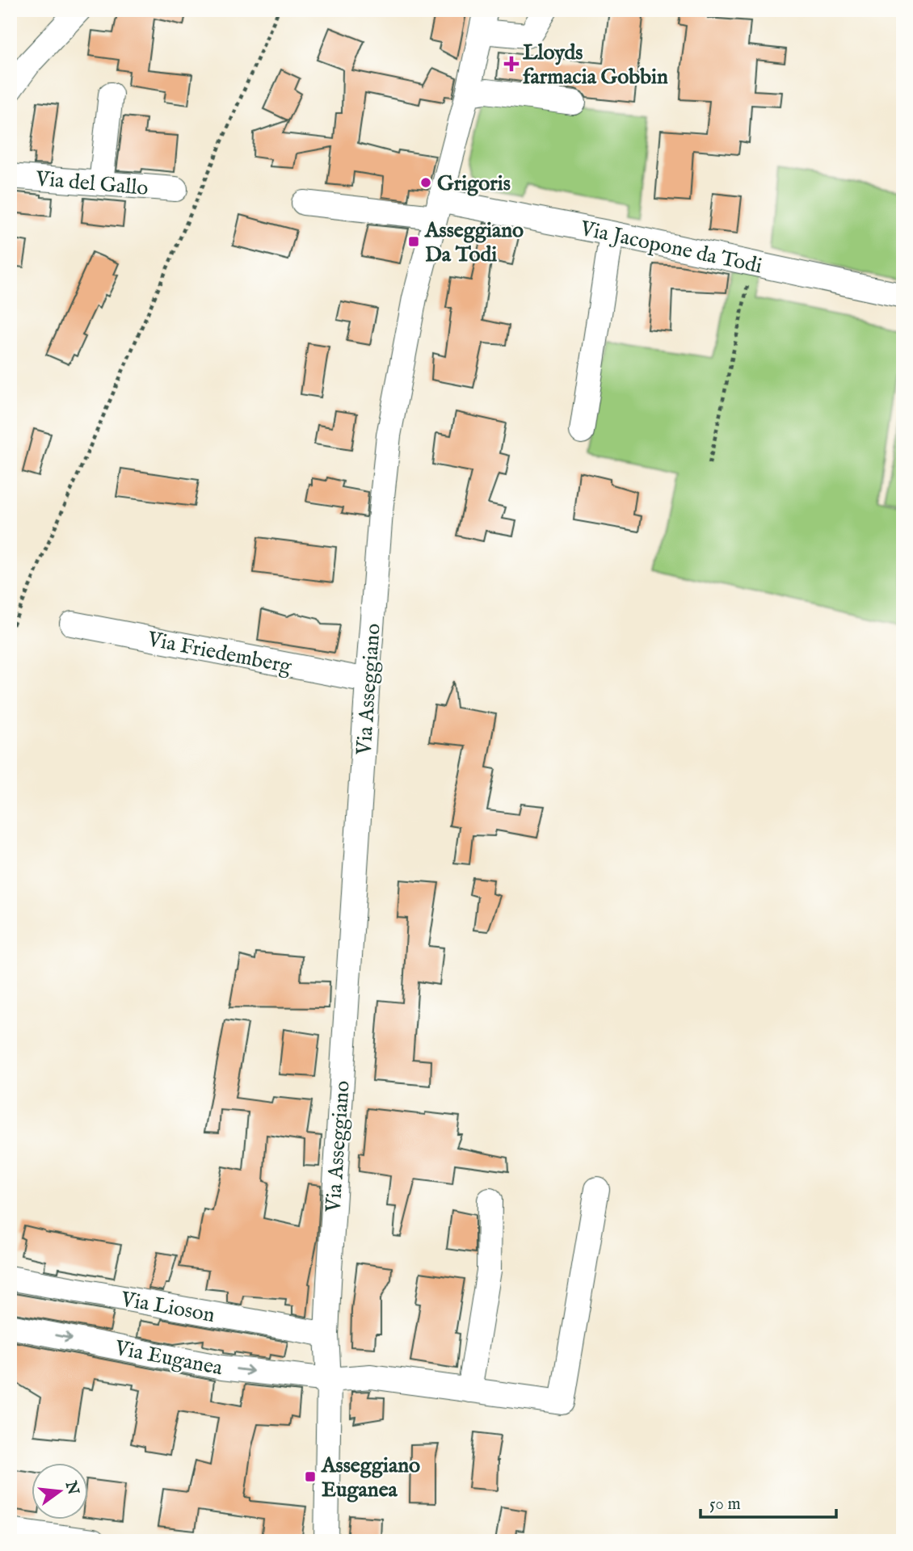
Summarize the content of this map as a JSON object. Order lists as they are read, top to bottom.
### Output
{
  "streets": {
    "street": [
      "Via del Gallo",
      "Via Jacopone da Todi",
      "Via Friedemberg",
      "Via Asseggiano",
      "Via Lioson",
      "Via Euganea"
    ]
  },
  "crossings": [
    ["Via Jacopone da Todi", "Via Asseggiano"],
    ["Via Friedemberg", "Via Asseggiano"],
    ["Via Asseggiano", "Via Lioson"],
    ["Via Asseggiano", "Via Euganea"]
  ],
  "one_way": ["Via Euganea"],
  "places": {
    "health": ["Lloyds farmacia Gobbin"],
    "other": ["Grigoris"],
    "transit": ["Asseggiano Da Todi", "Asseggiano Euganea"]
  },
  "scale_bar": "50 m",
  "north": "right"
}
